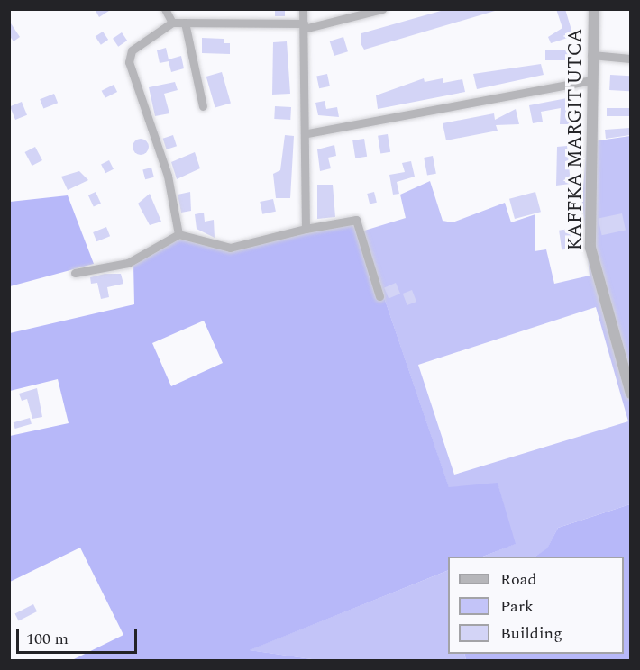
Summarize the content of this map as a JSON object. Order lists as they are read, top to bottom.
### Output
{
  "streets": {
    "street": ["KAFFKA MARGIT UTCA"]
  },
  "legend": ["Road", "Park", "Building"],
  "scale_bar": "100 m"
}
